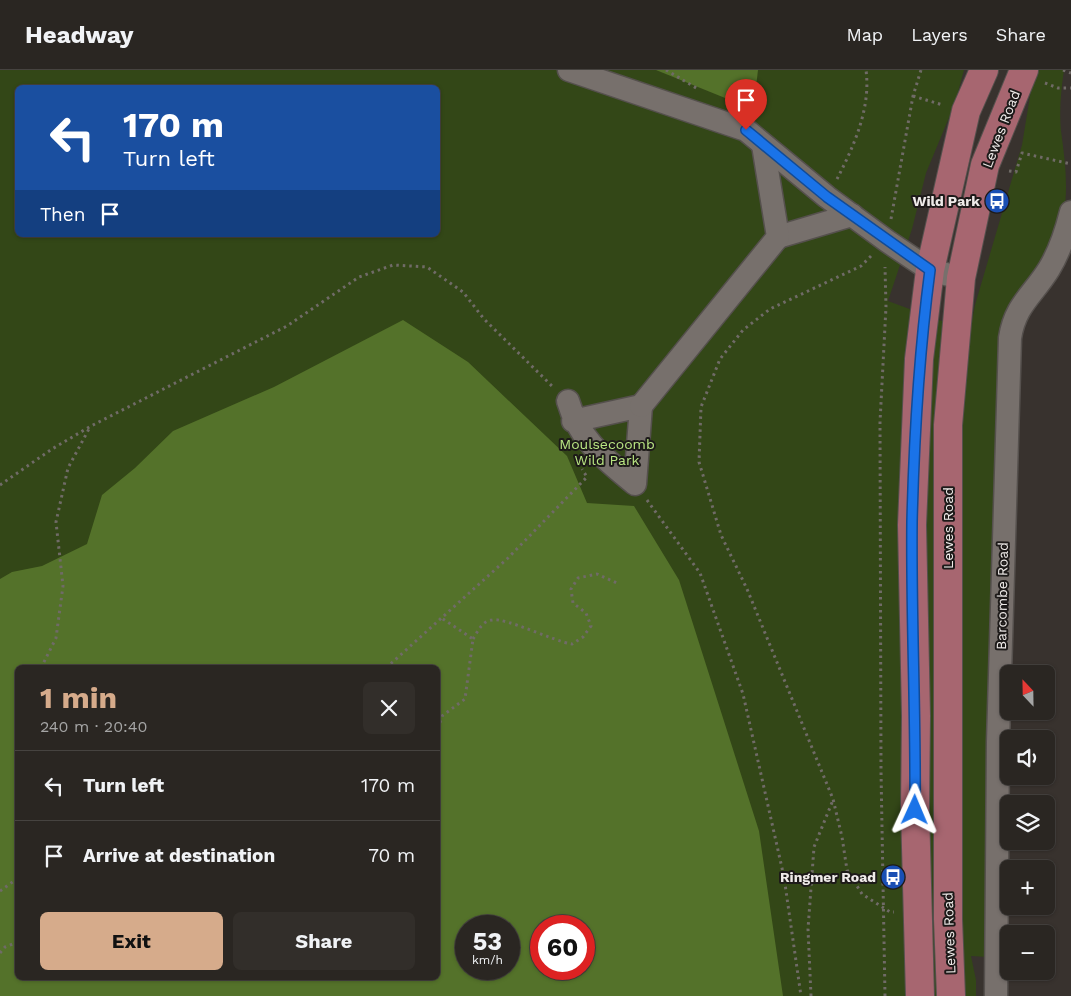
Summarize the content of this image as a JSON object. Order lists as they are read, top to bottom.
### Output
{
  "streets": {
    "main road": ["Lewes Road"],
    "street": ["Barcombe Road"]
  },
  "parks": ["Moulsecoomb Wild Park"],
  "places": {
    "bus stop": ["Wild Park", "Ringmer Road"]
  },
  "north": "top",
  "page": {
    "header": "Headway",
    "nav": ["Map", "Layers", "Share"],
    "turn": ["170 m", "Turn left"],
    "then": "Then",
    "map_buttons": ["+", "−"],
    "heading": ["1 min", "240 m · 20:40"],
    "list": [
      {
        "name": "Turn left",
        "value": "170 m"
      },
      {
        "name": "Arrive at destination",
        "value": "70 m"
      }
    ],
    "buttons": ["Exit", "Share"],
    "speed": "53 km/h",
    "limit": "60"
  }
}
